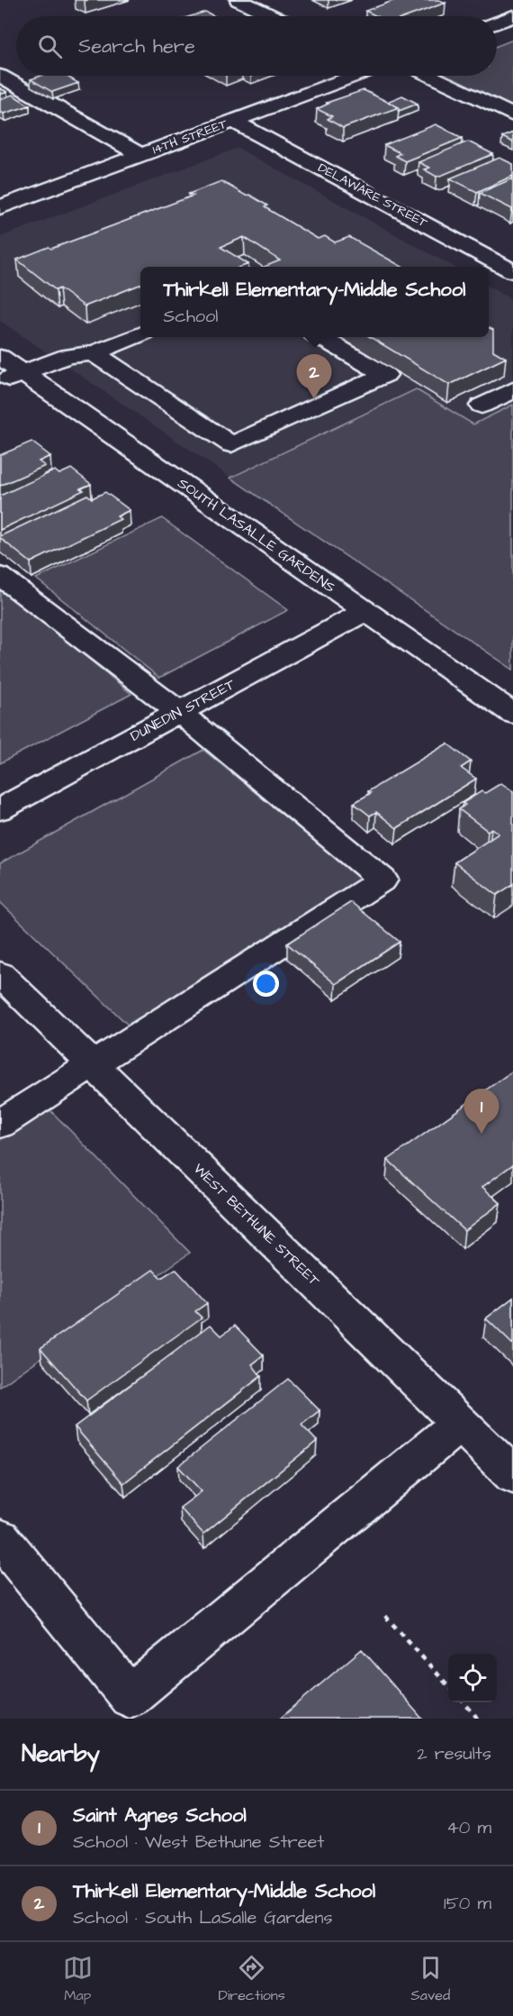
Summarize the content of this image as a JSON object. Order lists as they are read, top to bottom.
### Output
{
  "streets": {
    "street": [
      "14TH STREET",
      "DELAWARE STREET",
      "SOUTH LASALLE GARDENS",
      "DUNEDIN STREET",
      "WEST BETHUNE STREET"
    ]
  },
  "crossings": [
    ["14TH STREET", "DELAWARE STREET"],
    ["SOUTH LASALLE GARDENS", "DUNEDIN STREET"]
  ],
  "page": {
    "search": "Search here",
    "popup": ["Thirkell Elementary-Middle School", "School"],
    "pins": ["2", "1"],
    "heading": ["Nearby", "2 results"],
    "list": [
      {
        "mark": "1",
        "name": "Saint Agnes School",
        "note": "School · West Bethune Street",
        "value": "40 m"
      },
      {
        "mark": "2",
        "name": "Thirkell Elementary-Middle School",
        "note": "School · South LaSalle Gardens",
        "value": "150 m"
      }
    ],
    "nav": ["Map", "Directions", "Saved"]
  }
}
